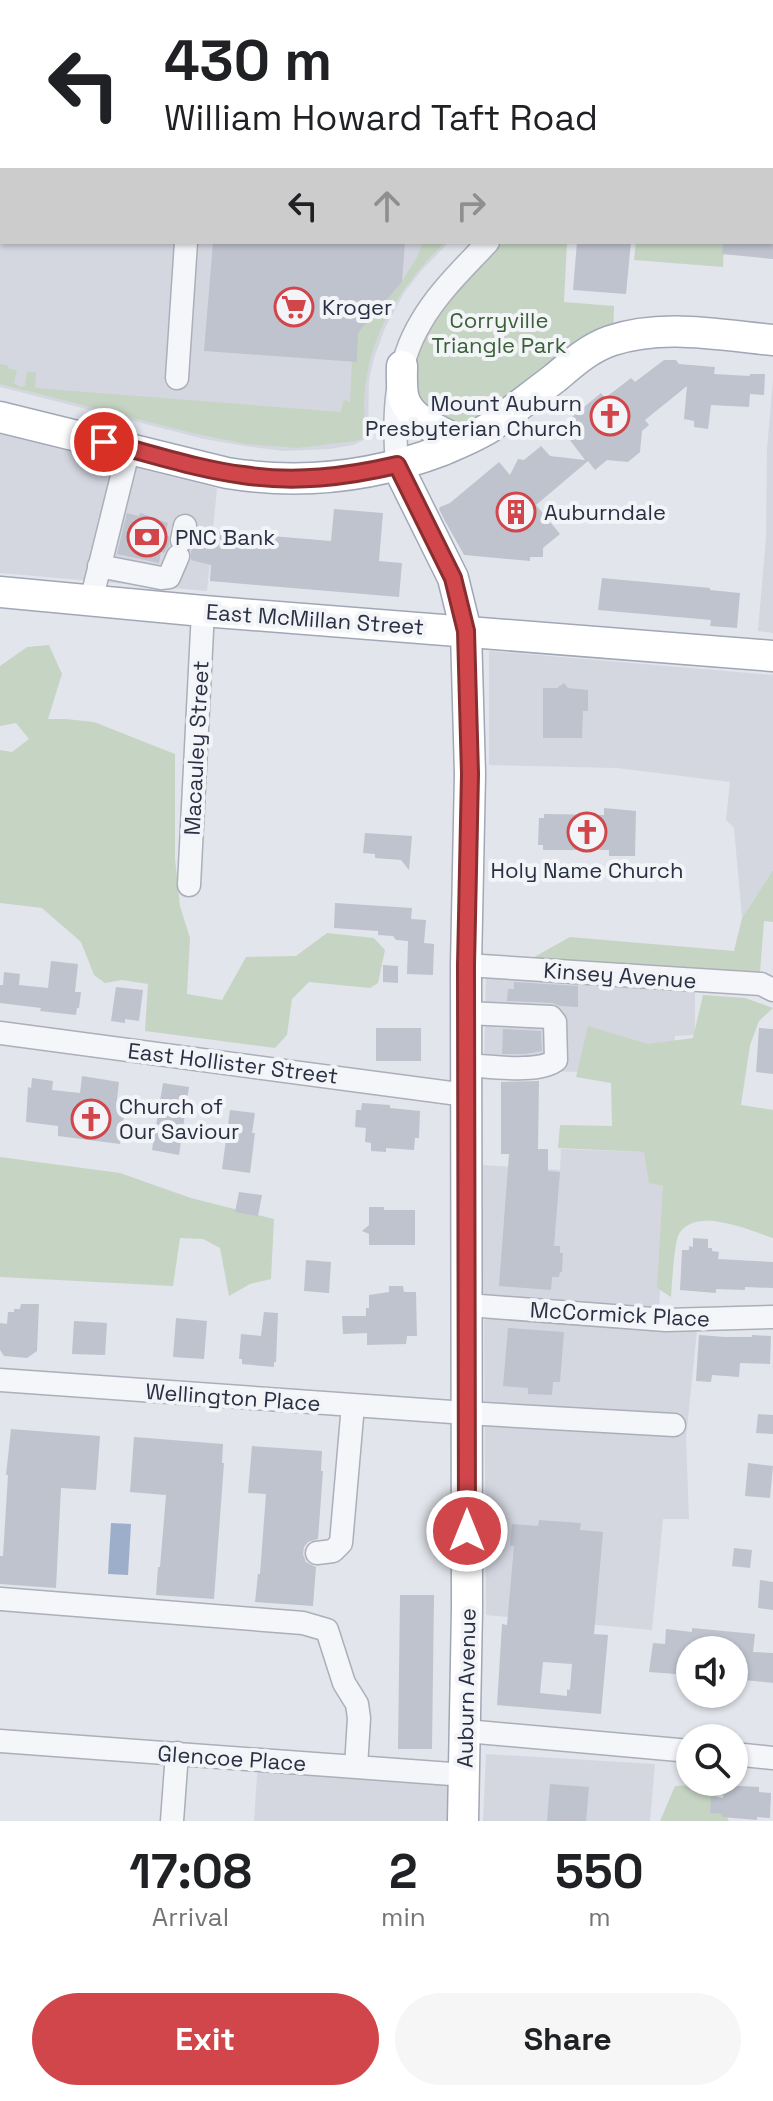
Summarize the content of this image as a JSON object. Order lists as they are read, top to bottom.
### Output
{
  "streets": {
    "main road": ["East McMillan Street", "Auburn Avenue"],
    "street": [
      "Macauley Street",
      "Kinsey Avenue",
      "East Hollister Street",
      "McCormick Place",
      "Wellington Place",
      "Glencoe Place"
    ]
  },
  "crossings": [
    ["East McMillan Street", "Macauley Street"],
    ["East McMillan Street", "Auburn Avenue"],
    ["Kinsey Avenue", "Auburn Avenue"],
    ["East Hollister Street", "Auburn Avenue"],
    ["McCormick Place", "Auburn Avenue"],
    ["Wellington Place", "Auburn Avenue"],
    ["Auburn Avenue", "Glencoe Place"]
  ],
  "parks": ["Corryville Triangle Park"],
  "places": {
    "supermarket": ["Kroger"],
    "church": ["Mount Auburn Presbyterian Church", "Holy Name Church", "Church of Our Saviour"],
    "building": ["Auburndale"],
    "bank": ["PNC Bank"]
  },
  "page": {
    "turn": ["430 m", "William Howard Taft Road"],
    "eta": [
      "17:08",
      "Arrival",
      "2",
      "min",
      "550",
      "m"
    ],
    "buttons": ["Exit", "Share"]
  }
}
